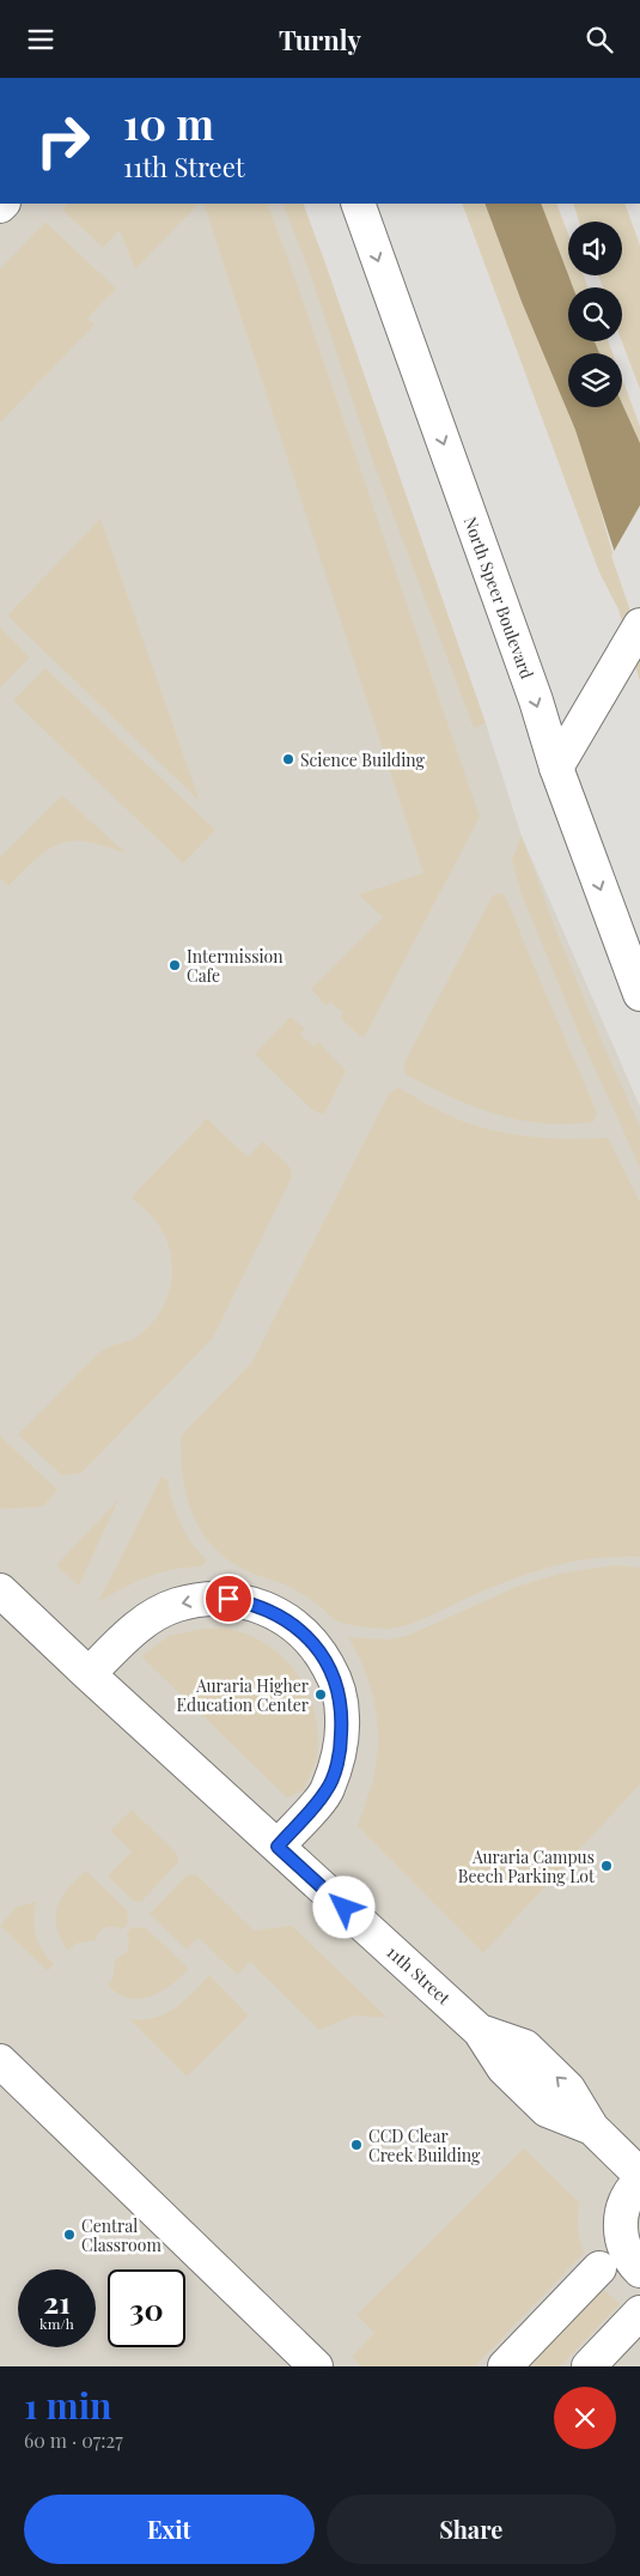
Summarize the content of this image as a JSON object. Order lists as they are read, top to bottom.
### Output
{
  "streets": {
    "street": ["North Speer Boulevard", "11th Street"]
  },
  "one_way": ["North Speer Boulevard"],
  "places": [
    "Science Building",
    "Intermission Cafe",
    "Auraria Higher Education Center",
    "Auraria Campus Beech Parking Lot",
    "CCD Clear Creek Building",
    "Central Classroom"
  ],
  "page": {
    "header": "Turnly",
    "turn": ["10 m", "11th Street"],
    "speed": "21 km/h",
    "limit": "30",
    "heading": ["1 min", "60 m · 07:27"],
    "buttons": ["Exit", "Share"]
  }
}
